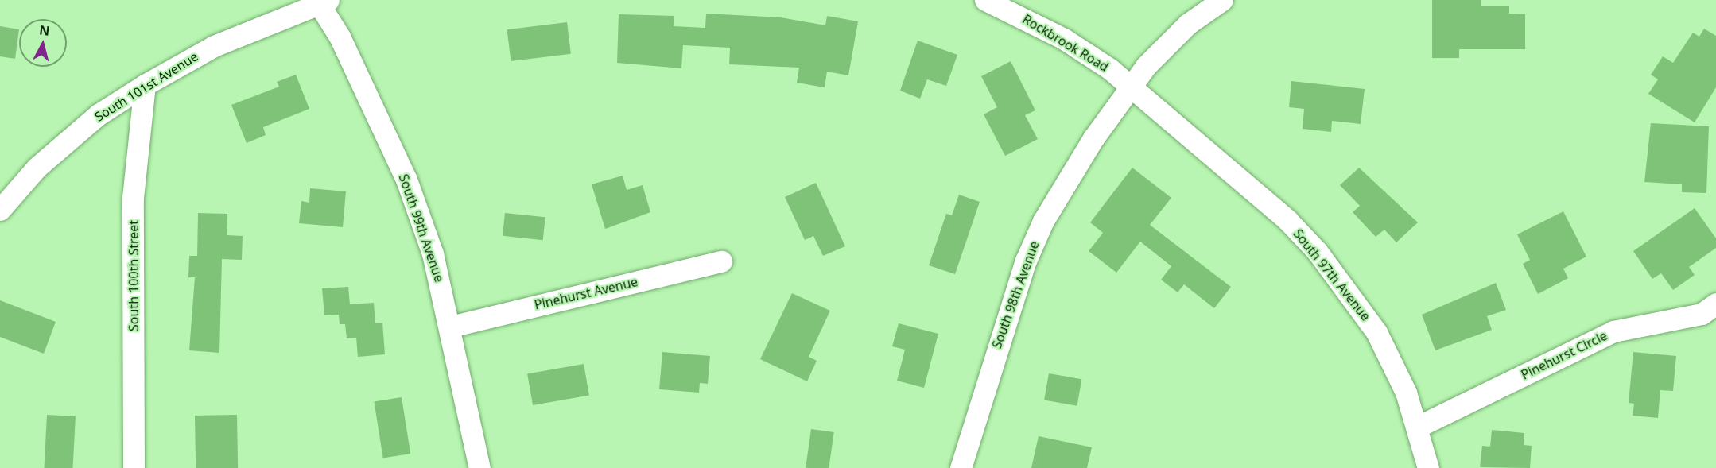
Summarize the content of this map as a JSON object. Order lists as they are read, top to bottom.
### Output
{
  "streets": {
    "street": [
      "Rockbrook Road",
      "South 101st Avenue",
      "South 99th Avenue",
      "South 97th Avenue",
      "South 100th Street",
      "Pinehurst Avenue",
      "South 98th Avenue",
      "Pinehurst Circle"
    ]
  },
  "crossings": [
    ["Rockbrook Road", "South 97th Avenue"],
    ["Rockbrook Road", "South 98th Avenue"],
    ["South 101st Avenue", "South 99th Avenue"],
    ["South 101st Avenue", "South 100th Street"],
    ["South 99th Avenue", "Pinehurst Avenue"],
    ["South 97th Avenue", "South 98th Avenue"],
    ["South 97th Avenue", "Pinehurst Circle"]
  ],
  "north": "top"
}
